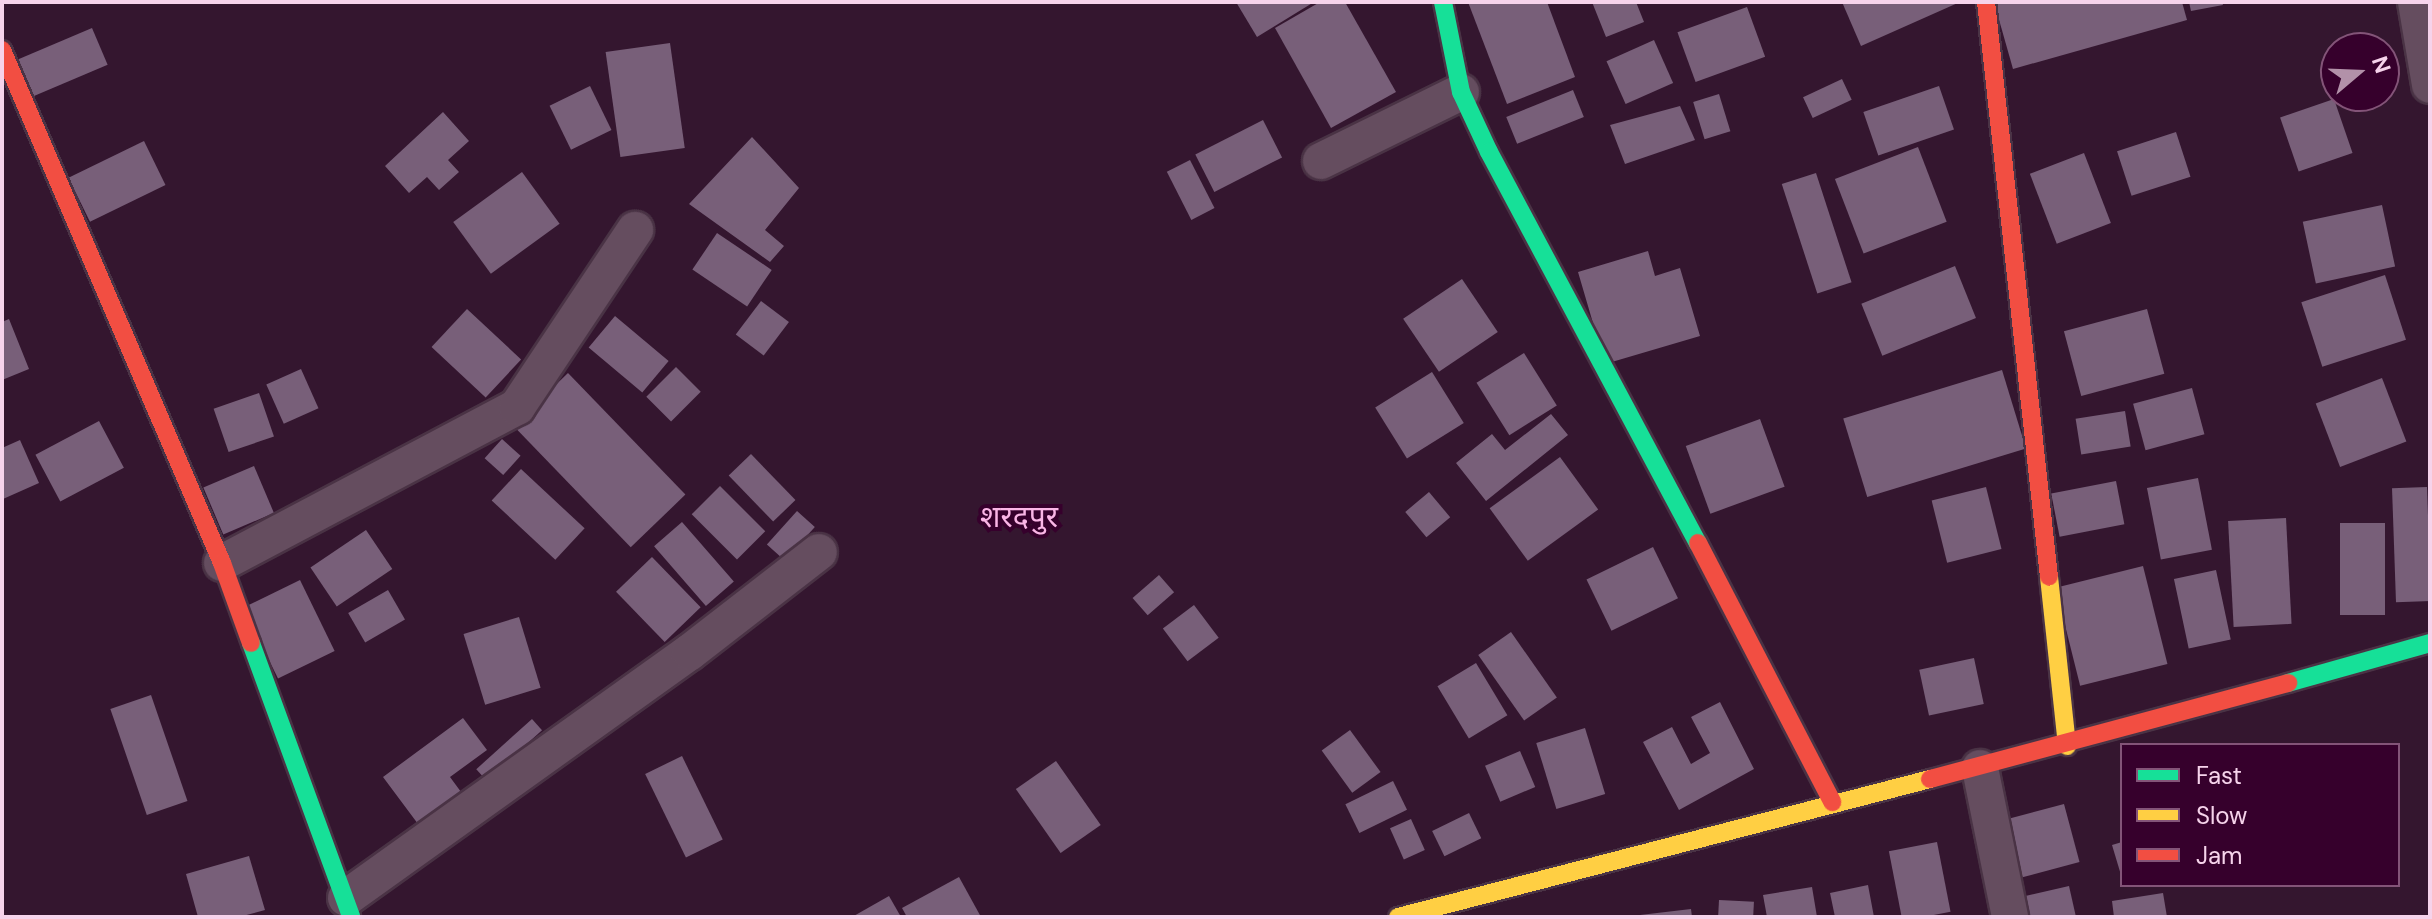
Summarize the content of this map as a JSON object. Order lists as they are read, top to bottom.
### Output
{
  "districts": ["शरदपुर"],
  "legend": ["Fast", "Slow", "Jam"],
  "north": "right"
}
